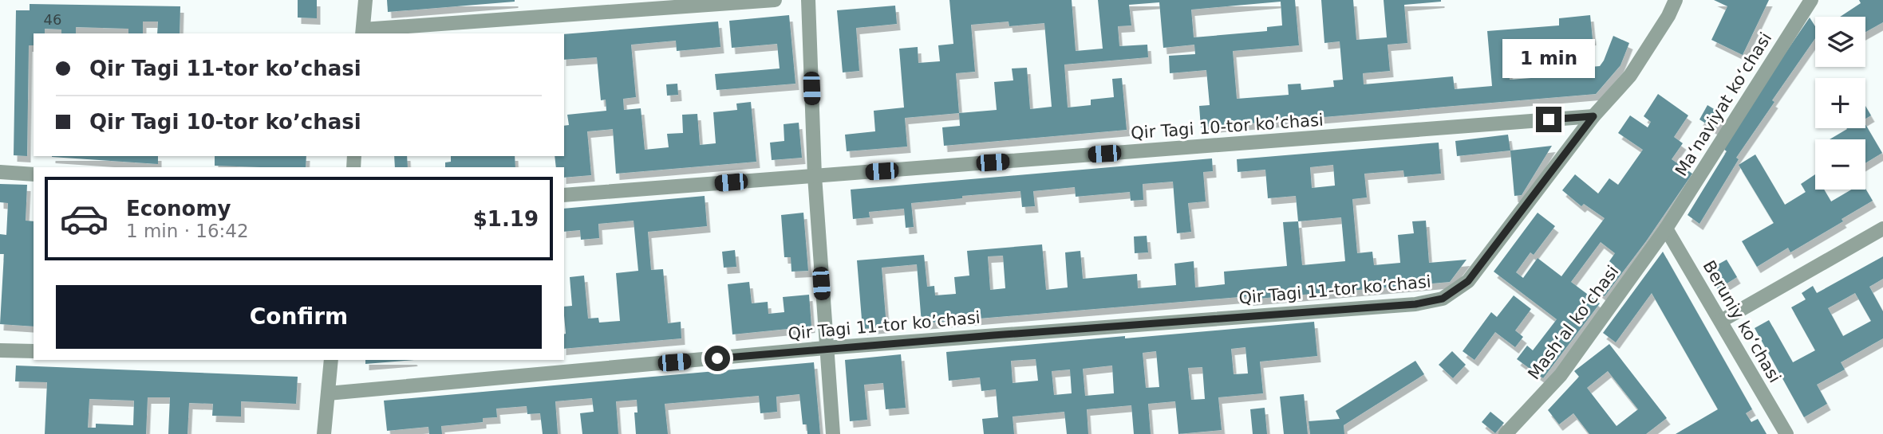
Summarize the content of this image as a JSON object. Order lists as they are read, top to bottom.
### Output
{
  "streets": {
    "street": [
      "Maʻnaviyat koʻchasi",
      "Qir Tagi 10-tor koʼchasi",
      "Qir Tagi 11-tor koʼchasi",
      "Beruniy koʻchasi",
      "Mashʻal koʻchasi"
    ]
  },
  "crossings": [
    ["Maʻnaviyat koʻchasi", "Beruniy koʻchasi"],
    ["Maʻnaviyat koʻchasi", "Mashʻal koʻchasi"],
    ["Qir Tagi 10-tor koʼchasi", "Qir Tagi 11-tor koʼchasi"],
    ["Beruniy koʻchasi", "Mashʻal koʻchasi"]
  ],
  "house_numbers": ["46"],
  "page": {
    "map_buttons": ["+", "−"],
    "banner": ["Qir Tagi 11-tor koʼchasi", "Qir Tagi 10-tor koʼchasi"],
    "bubble": "1 min",
    "list": [
      {
        "name": "Economy",
        "note": "1 min · 16:42",
        "value": "$1.19"
      }
    ],
    "buttons": "Confirm"
  }
}
